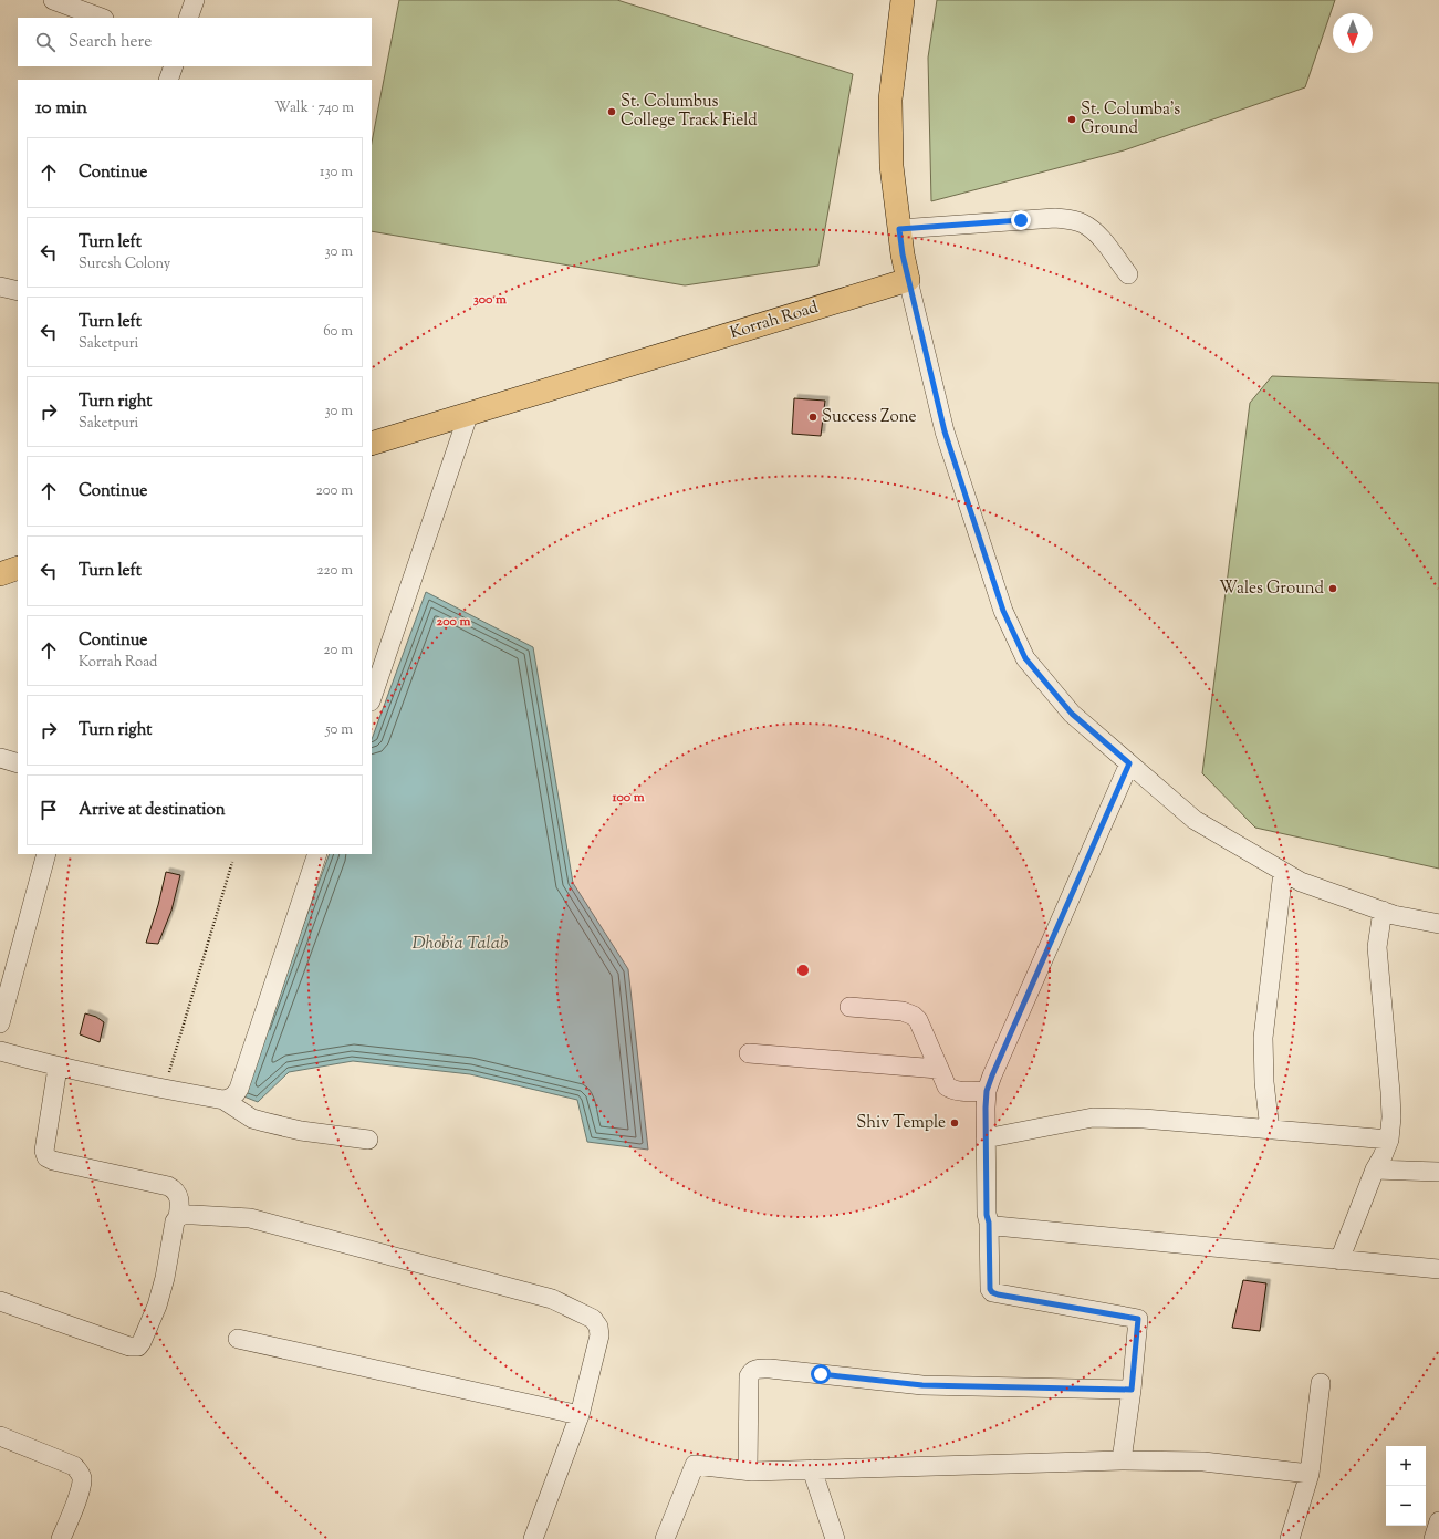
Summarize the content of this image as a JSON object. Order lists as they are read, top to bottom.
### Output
{
  "streets": {
    "main road": ["Korrah Road"]
  },
  "water": ["Dhobia Talab"],
  "places": [
    "St. Columbus College Track Field",
    "St. Columba's Ground",
    "Success Zone",
    "Wales Ground",
    "Shiv Temple"
  ],
  "north": "bottom",
  "page": {
    "search": "Search here",
    "heading": ["10 min", "Walk · 740 m"],
    "list": [
      ["Continue", "130 m"],
      ["Turn left", "Suresh Colony", "30 m"],
      ["Turn left", "Saketpuri", "60 m"],
      ["Turn right", "Saketpuri", "30 m"],
      ["Continue", "200 m"],
      ["Turn left", "220 m"],
      ["Continue", "Korrah Road", "20 m"],
      ["Turn right", "50 m"],
      "Arrive at destination"
    ],
    "map_buttons": ["+", "−"]
  },
  "rings": ["300 m", "200 m", "100 m"]
}
